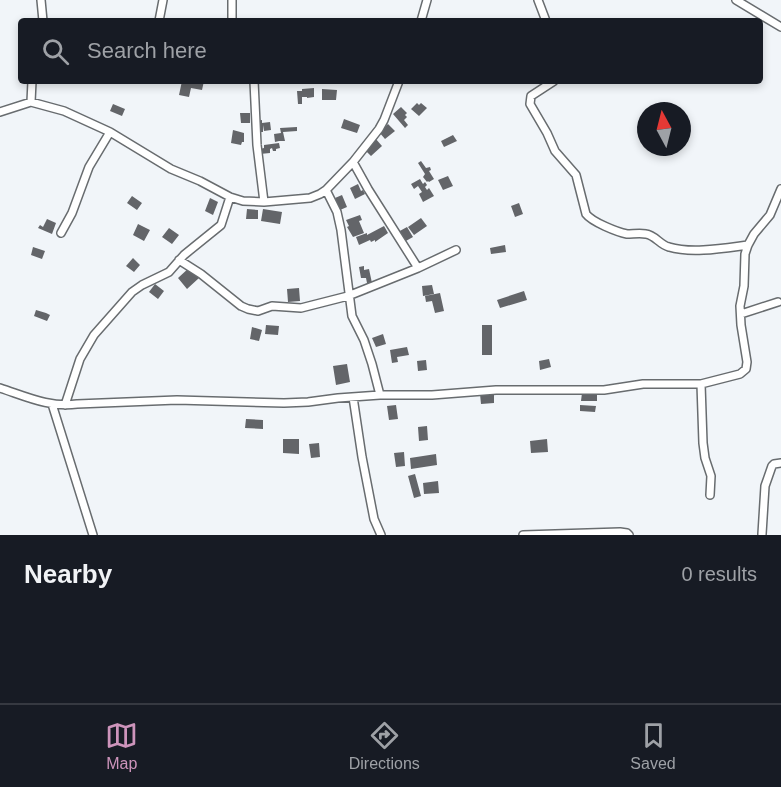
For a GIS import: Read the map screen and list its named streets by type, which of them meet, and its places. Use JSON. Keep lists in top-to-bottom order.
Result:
{
  "north": "top",
  "page": {
    "search": "Search here",
    "heading": ["Nearby", "0 results"],
    "nav": ["Map", "Directions", "Saved"]
  }
}
